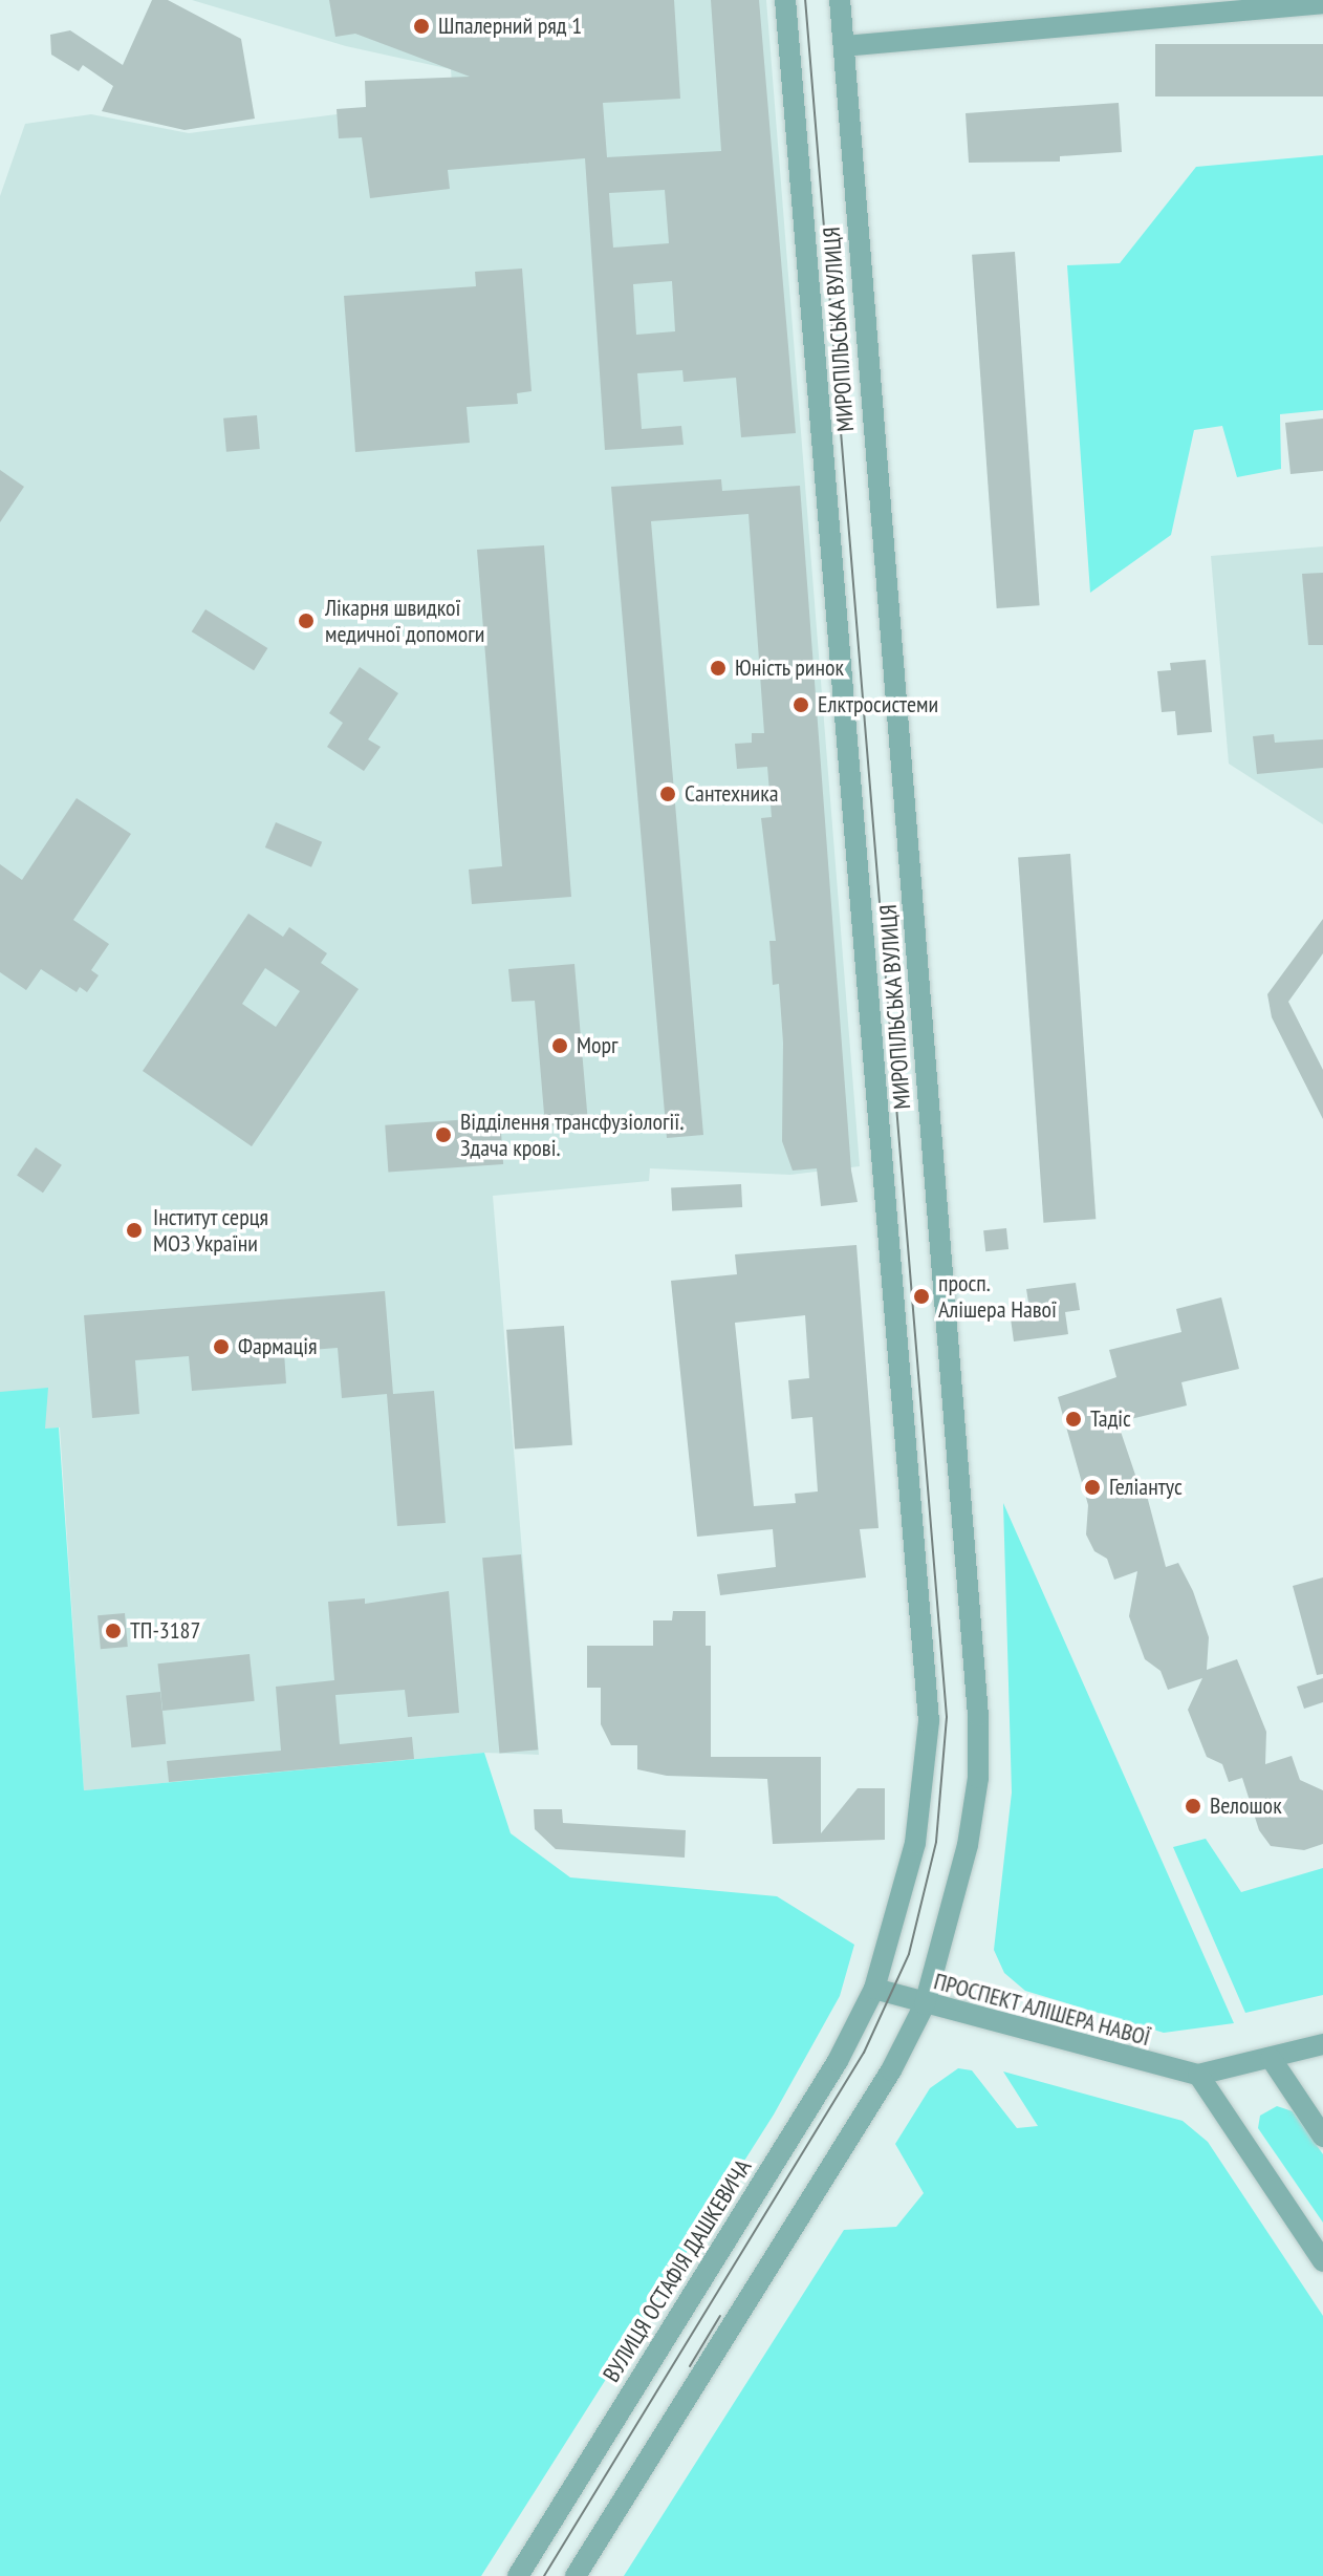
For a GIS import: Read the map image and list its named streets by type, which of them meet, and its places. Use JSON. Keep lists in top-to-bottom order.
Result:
{
  "streets": {
    "street": ["МИРОПІЛЬСЬКА ВУЛИЦЯ", "ПРОСПЕКТ АЛІШЕРА НАВОЇ", "ВУЛИЦЯ ОСТАФІЯ ДАШКЕВИЧА"]
  },
  "crossings": [
    ["МИРОПІЛЬСЬКА ВУЛИЦЯ", "ПРОСПЕКТ АЛІШЕРА НАВОЇ"],
    ["МИРОПІЛЬСЬКА ВУЛИЦЯ", "ВУЛИЦЯ ОСТАФІЯ ДАШКЕВИЧА"],
    ["ПРОСПЕКТ АЛІШЕРА НАВОЇ", "ВУЛИЦЯ ОСТАФІЯ ДАШКЕВИЧА"]
  ],
  "places": [
    "Шпалерний ряд 1",
    "Лікарня швидкої медичної допомоги",
    "Юність ринок",
    "Елктросистеми",
    "Сантехника",
    "Морг",
    "Відділення трансфузіології. Здача крові.",
    "Інститут серця МОЗ України",
    "просп. Алішера Навої",
    "Фармація",
    "Тадіс",
    "Геліантус",
    "ТП-3187",
    "Велошок"
  ]
}
